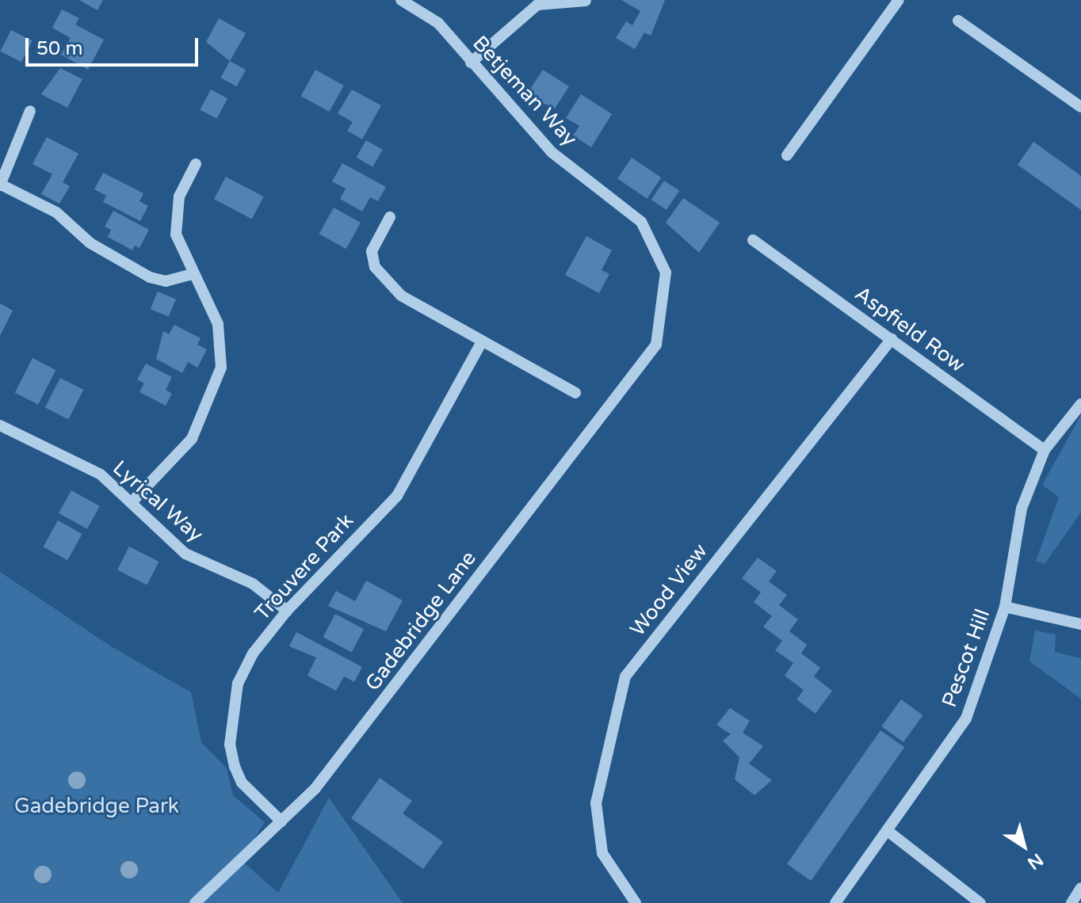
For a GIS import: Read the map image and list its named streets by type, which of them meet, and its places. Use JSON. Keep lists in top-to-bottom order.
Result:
{
  "streets": {
    "street": [
      "Betjeman Way",
      "Aspfield Row",
      "Lyrical Way",
      "Trouvere Park",
      "Wood View",
      "Gadebridge Lane",
      "Pescot Hill"
    ]
  },
  "crossings": [
    ["Betjeman Way", "Gadebridge Lane"],
    ["Aspfield Row", "Wood View"],
    ["Aspfield Row", "Pescot Hill"],
    ["Lyrical Way", "Trouvere Park"],
    ["Trouvere Park", "Gadebridge Lane"]
  ],
  "parks": ["Gadebridge Park"],
  "scale_bar": "50 m",
  "north": "bottom right"
}
